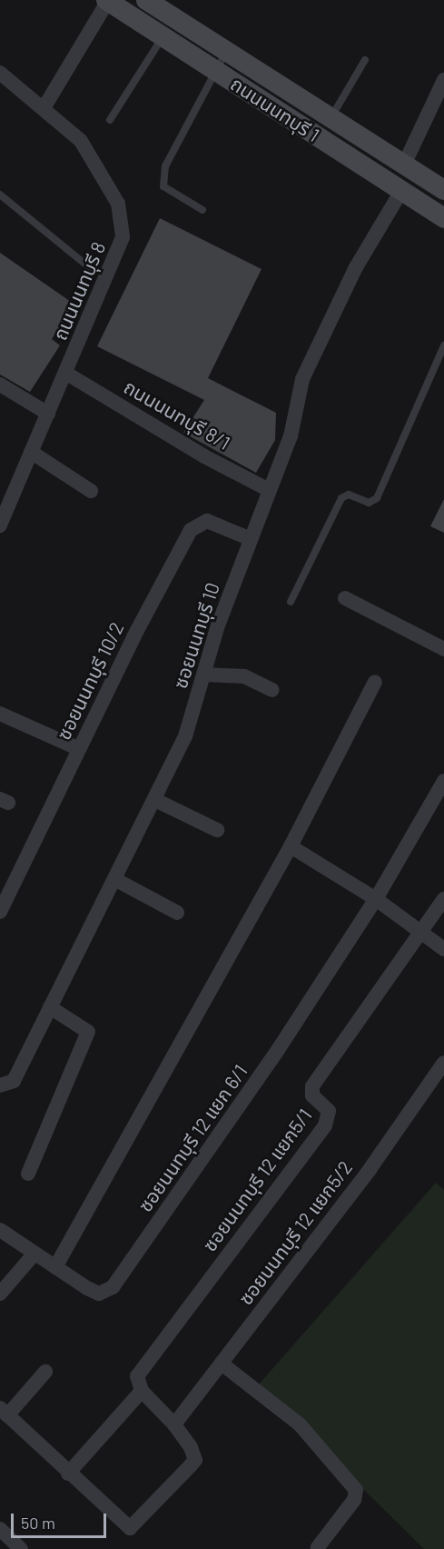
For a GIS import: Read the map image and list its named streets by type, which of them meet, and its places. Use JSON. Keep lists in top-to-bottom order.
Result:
{
  "streets": {
    "main road": ["ถนนนนทบุรี 1"],
    "street": [
      "ถนนนนทบุรี 8",
      "ถนนนนทบุรี 8/1",
      "ซอยนนทบุรี 10",
      "ซอยนนทบุรี 10/2",
      "ซอยนนทบุรี 12 แยก 6/1",
      "ซอยนนทบุรี 12 แยก5/1",
      "ซอยนนทบุรี 12 แยก5/2"
    ]
  },
  "crossings": [
    ["ถนนนนทบุรี 1", "ซอยนนทบุรี 10"],
    ["ถนนนนทบุรี 8", "ถนนนนทบุรี 8/1"],
    ["ถนนนนทบุรี 8/1", "ซอยนนทบุรี 10"],
    ["ซอยนนทบุรี 10", "ซอยนนทบุรี 10/2"]
  ],
  "scale_bar": "50 m"
}
